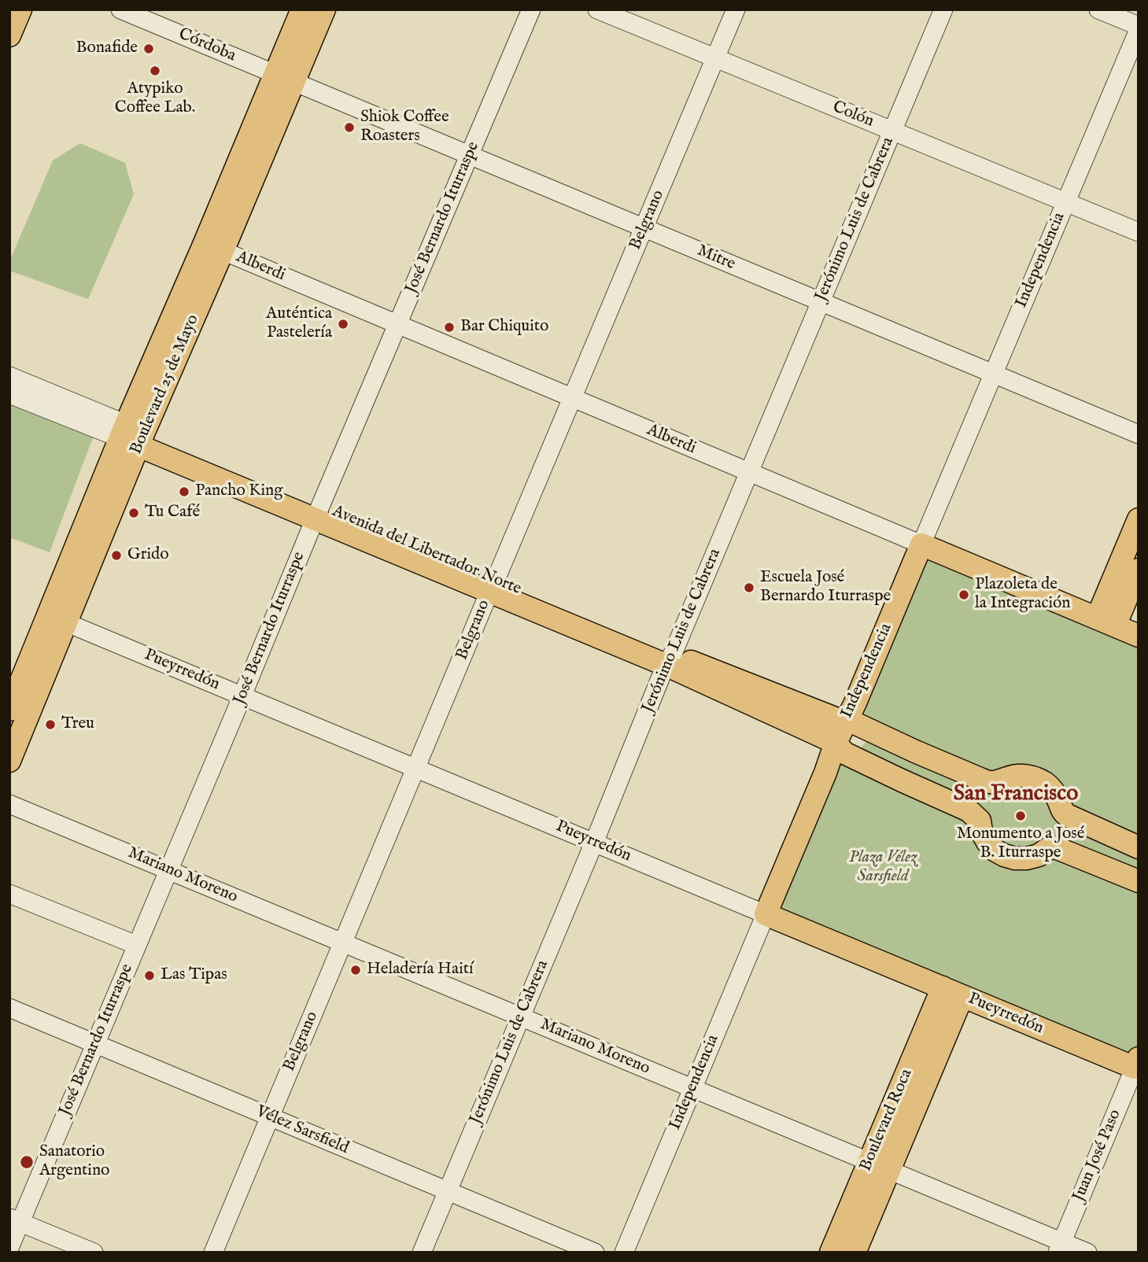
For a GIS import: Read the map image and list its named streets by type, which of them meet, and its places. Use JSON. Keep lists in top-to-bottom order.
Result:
{
  "streets": {
    "main road": [
      "Independencia",
      "Alberdi",
      "Boulevard 25 de Mayo",
      "Avenida del Libertador Norte",
      "Pueyrredón",
      "Boulevard Roca"
    ],
    "street": [
      "Córdoba",
      "Colón",
      "José Bernardo Iturraspe",
      "Jerónimo Luis de Cabrera",
      "Belgrano",
      "Mitre",
      "Mariano Moreno",
      "Vélez Sarsfield",
      "Juan José Paso"
    ]
  },
  "crossings": [
    ["Córdoba", "Mitre"],
    ["Córdoba", "Boulevard 25 de Mayo"],
    ["Colón", "Jerónimo Luis de Cabrera"],
    ["Colón", "Belgrano"],
    ["Colón", "Independencia"],
    ["José Bernardo Iturraspe", "Mitre"],
    ["José Bernardo Iturraspe", "Alberdi"],
    ["José Bernardo Iturraspe", "Avenida del Libertador Norte"],
    ["José Bernardo Iturraspe", "Pueyrredón"],
    ["José Bernardo Iturraspe", "Mariano Moreno"],
    ["José Bernardo Iturraspe", "Vélez Sarsfield"],
    ["Jerónimo Luis de Cabrera", "Mitre"],
    ["Jerónimo Luis de Cabrera", "Alberdi"],
    ["Jerónimo Luis de Cabrera", "Avenida del Libertador Norte"],
    ["Jerónimo Luis de Cabrera", "Pueyrredón"],
    ["Jerónimo Luis de Cabrera", "Mariano Moreno"],
    ["Jerónimo Luis de Cabrera", "Vélez Sarsfield"],
    ["Belgrano", "Mitre"],
    ["Belgrano", "Alberdi"],
    ["Belgrano", "Avenida del Libertador Norte"],
    ["Belgrano", "Pueyrredón"],
    ["Belgrano", "Mariano Moreno"],
    ["Belgrano", "Vélez Sarsfield"],
    ["Mitre", "Independencia"],
    ["Mitre", "Boulevard 25 de Mayo"],
    ["Independencia", "Alberdi"],
    ["Independencia", "Avenida del Libertador Norte"],
    ["Independencia", "Pueyrredón"],
    ["Independencia", "Mariano Moreno"],
    ["Alberdi", "Boulevard 25 de Mayo"],
    ["Boulevard 25 de Mayo", "Avenida del Libertador Norte"],
    ["Boulevard 25 de Mayo", "Pueyrredón"],
    ["Pueyrredón", "Boulevard Roca"],
    ["Pueyrredón", "Juan José Paso"],
    ["Mariano Moreno", "Boulevard Roca"],
    ["Mariano Moreno", "Juan José Paso"]
  ],
  "districts": ["San Francisco"],
  "parks": ["Plaza Vélez Sarsfield"],
  "places": [
    "Bonafide",
    "Atypiko Coffee Lab.",
    "Shiok Coffee Roasters",
    "Auténtica Pastelería",
    "Bar Chiquito",
    "Pancho King",
    "Tu Café",
    "Grido",
    "Escuela José Bernardo Iturraspe",
    "Plazoleta de la Integración",
    "Treu",
    "Monumento a José B. Iturraspe",
    "Heladería Haití",
    "Las Tipas",
    "Sanatorio Argentino"
  ]
}
